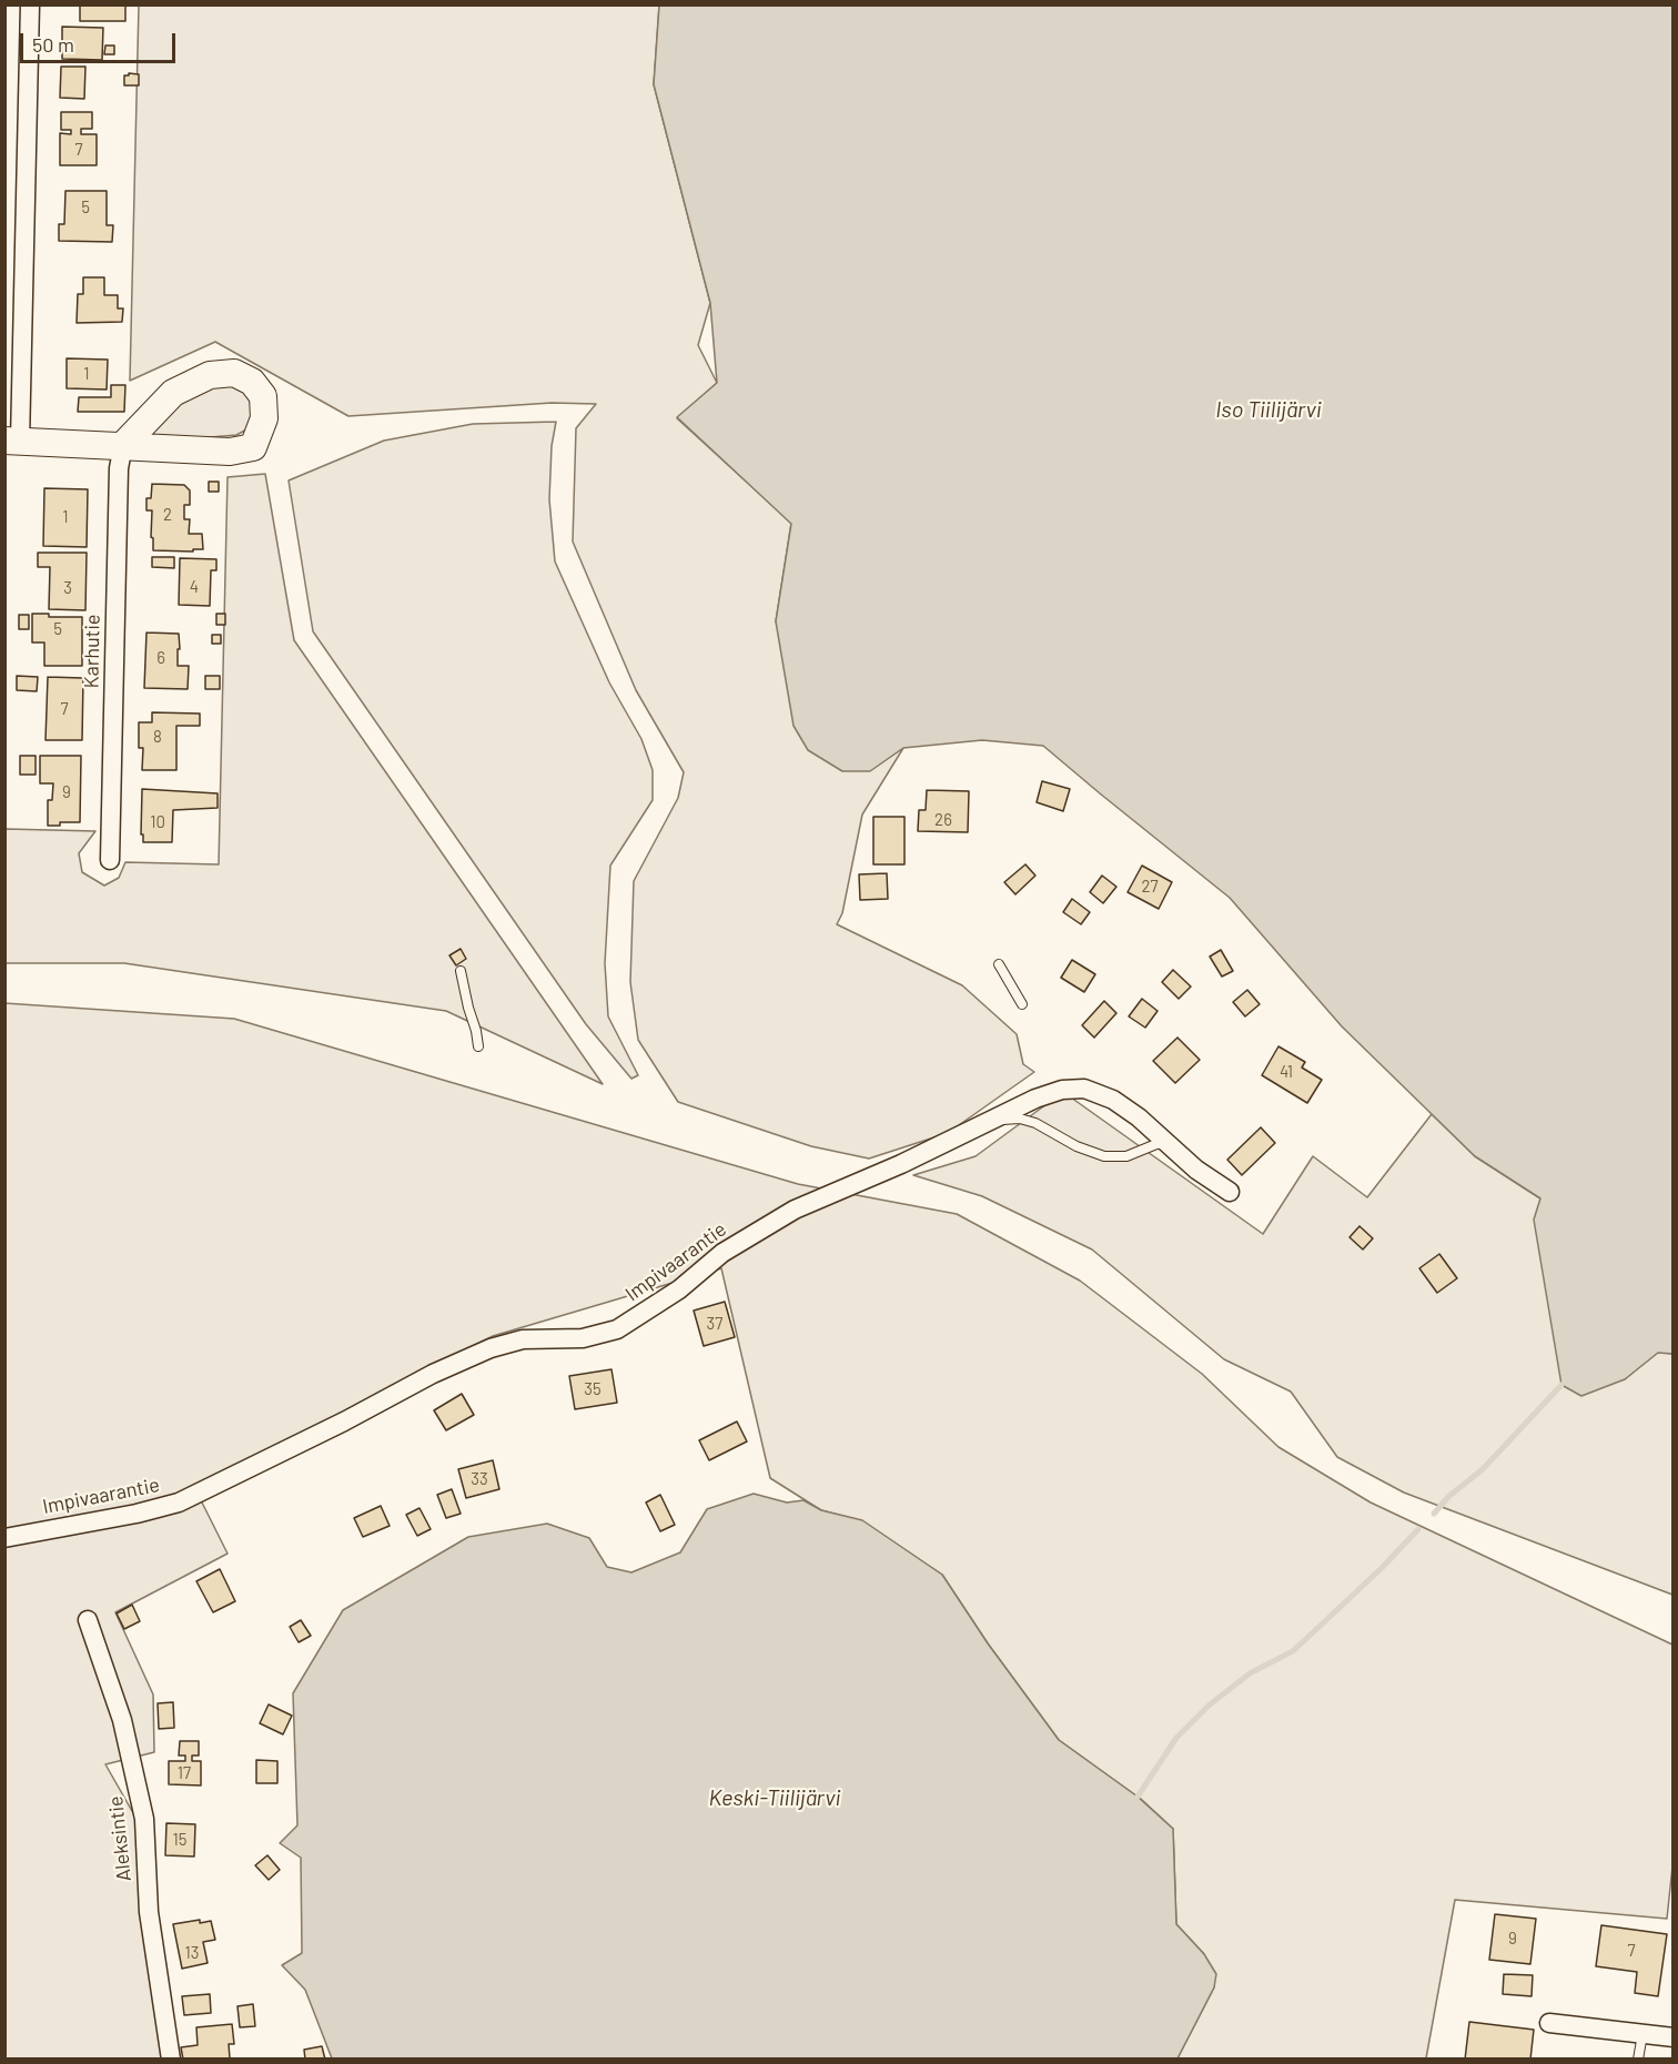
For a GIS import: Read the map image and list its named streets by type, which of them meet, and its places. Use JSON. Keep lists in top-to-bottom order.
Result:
{
  "streets": {
    "street": ["Karhutie", "Impivaarantie", "Aleksintie"]
  },
  "water": ["Iso Tiilijärvi", "Keski-Tiilijärvi"],
  "house_numbers": [
    "7",
    "5",
    "1",
    "2",
    "1",
    "4",
    "3",
    "5",
    "6",
    "7",
    "8",
    "9",
    "26",
    "10",
    "27",
    "41",
    "37",
    "35",
    "33",
    "17",
    "15",
    "9",
    "7",
    "13"
  ],
  "scale_bar": "50 m"
}
